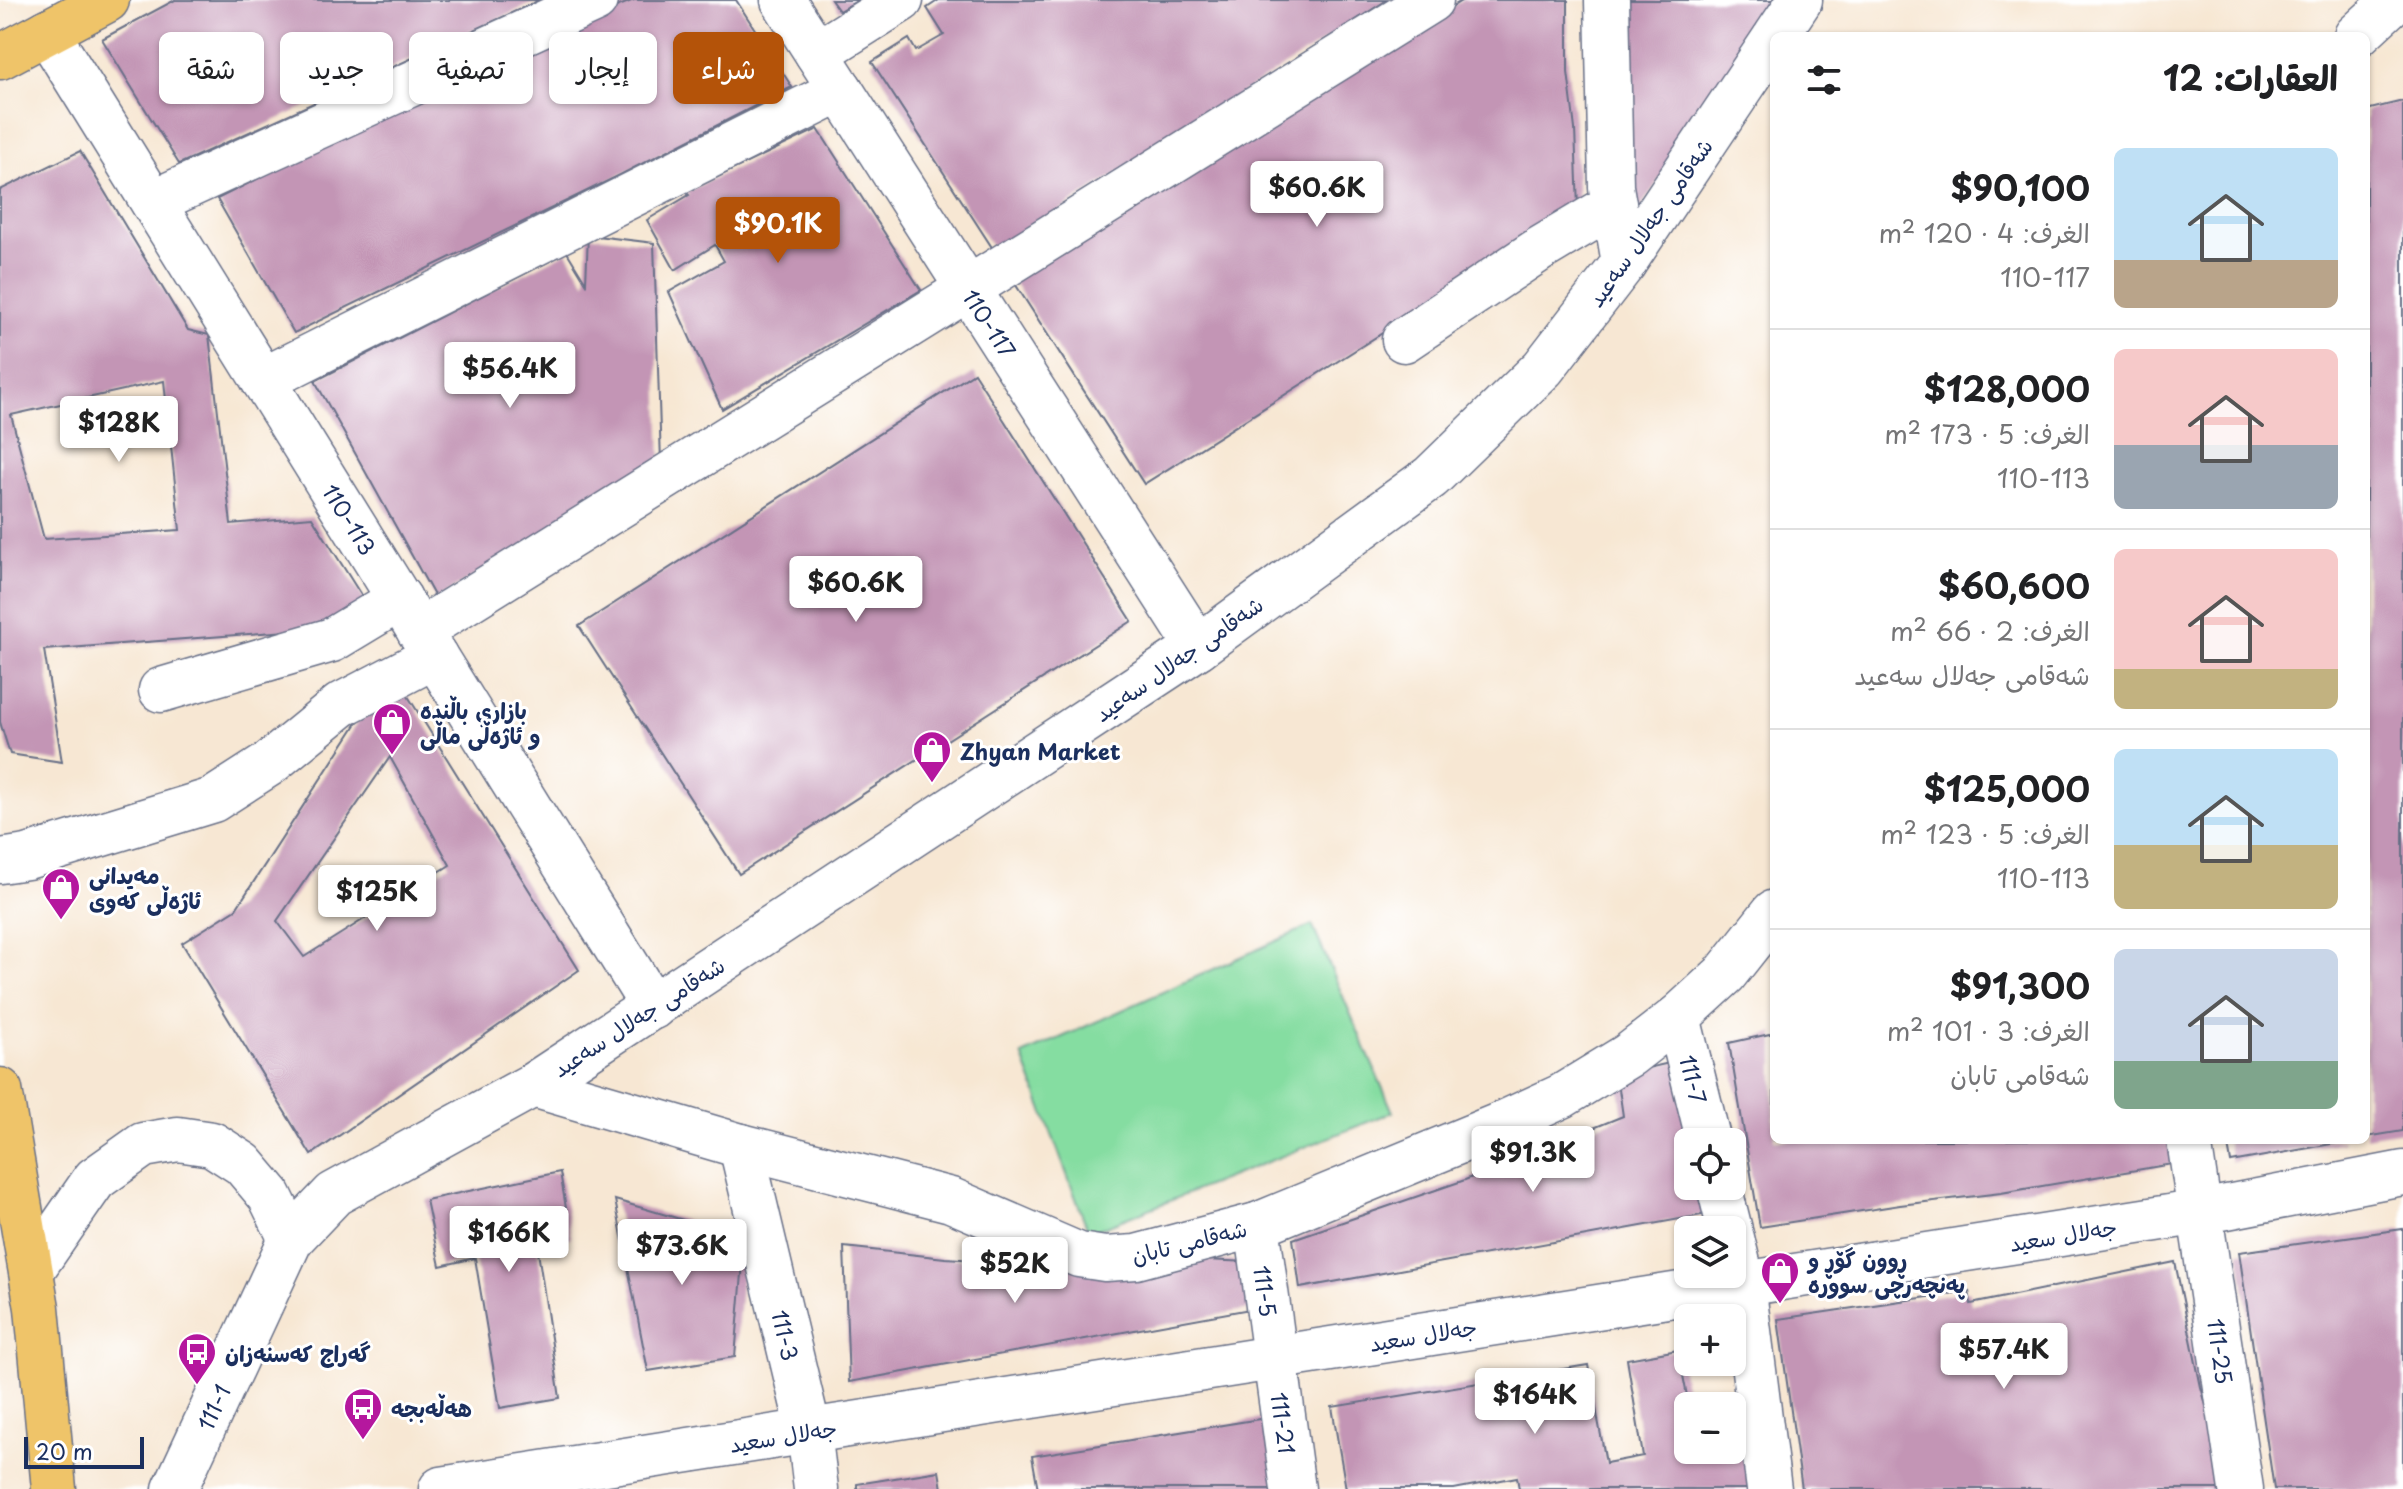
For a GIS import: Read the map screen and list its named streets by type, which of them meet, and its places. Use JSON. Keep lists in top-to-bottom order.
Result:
{
  "streets": {
    "street": [
      "شەقامی جەلال سەعید",
      "110-117",
      "110-113",
      "111-7",
      "جه‌لال سعید",
      "شەقامی تابان",
      "111-5",
      "111-3",
      "111-25",
      "111-1",
      "111-21"
    ]
  },
  "crossings": [
    ["شەقامی جەلال سەعید", "110-117"],
    ["شەقامی جەلال سەعید", "110-113"],
    ["شەقامی جەلال سەعید", "شەقامی تابان"],
    ["شەقامی جەلال سەعید", "111-1"],
    ["111-7", "شەقامی تابان"],
    ["جه‌لال سعید", "111-5"],
    ["جه‌لال سعید", "111-3"],
    ["جه‌لال سعید", "111-25"],
    ["جه‌لال سعید", "111-21"],
    ["شەقامی تابان", "111-5"],
    ["شەقامی تابان", "111-3"],
    ["111-5", "111-21"]
  ],
  "places": {
    "shop": [
      "بازاري باڵندە و ئاژەڵی ماڵی",
      "Zhyan Market",
      "مەیدانی ئاژەڵی کەوی",
      "ڕوون گۆڕ و پەنچەرچی سوورە"
    ],
    "bus stop": ["گەراج کەسنەزان", "هەڵەبجە"]
  },
  "scale_bar": "20 m",
  "page": {
    "chip": [
      "شراء",
      "إيجار",
      "تصفية",
      "جديد",
      "شقة"
    ],
    "heading": "العقارات: 12",
    "list": [
      {
        "name": "$90,100",
        "note": "الغرف: 4 · 120 m² · 110-117"
      },
      {
        "name": "$128,000",
        "note": "الغرف: 5 · 173 m² · 110-113"
      },
      {
        "name": "$60,600",
        "note": "الغرف: 2 · 66 m² · شەقامی جەلال سەعید"
      },
      {
        "name": "$125,000",
        "note": "الغرف: 5 · 123 m² · 110-113"
      },
      {
        "name": "$91,300",
        "note": "الغرف: 3 · 101 m² · شەقامی تابان"
      }
    ],
    "price": [
      "$60.6K",
      "$90.1K",
      "$56.4K",
      "$128K",
      "$60.6K",
      "$125K",
      "$91.3K",
      "$166K",
      "$73.6K",
      "$52K",
      "$57.4K",
      "$164K"
    ],
    "map_buttons": ["+", "−"],
    "scale": "20 m"
  }
}
